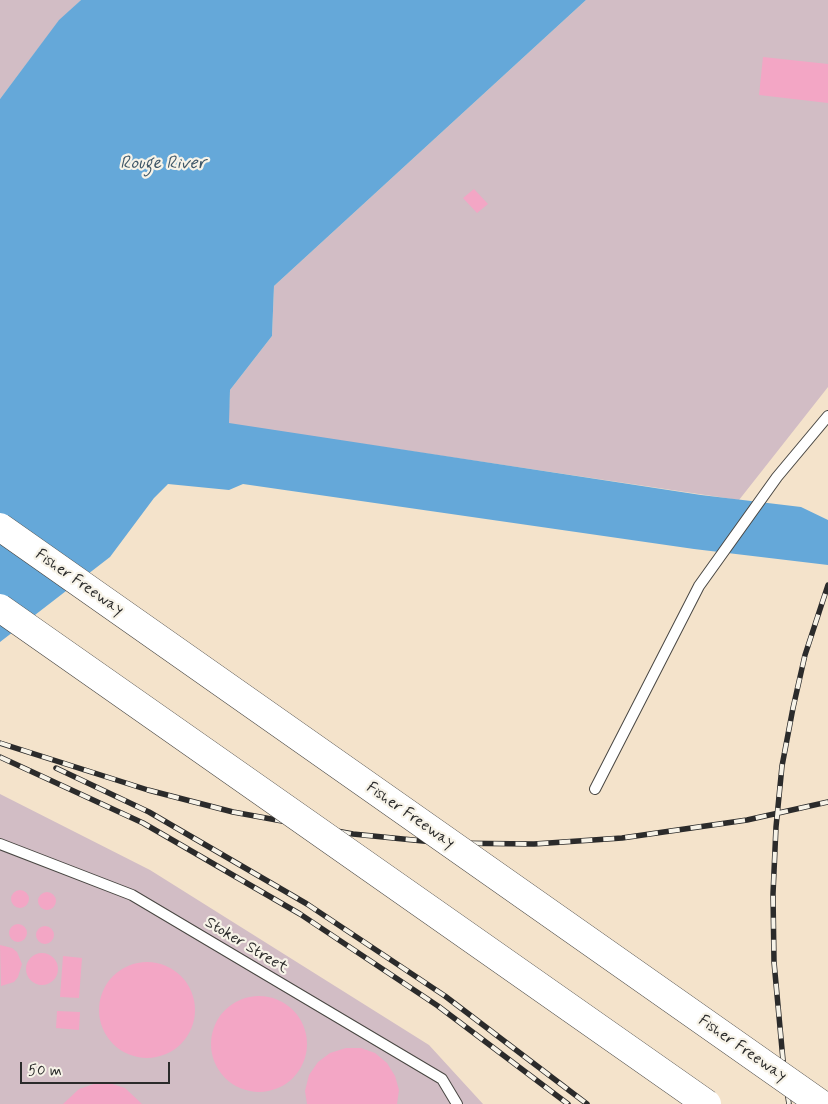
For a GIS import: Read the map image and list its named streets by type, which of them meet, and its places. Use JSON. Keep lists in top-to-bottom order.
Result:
{
  "streets": {
    "highway": ["Fisher Freeway"],
    "lane": ["Stoker Street"]
  },
  "water": ["Rouge River"],
  "scale_bar": "50 m"
}
